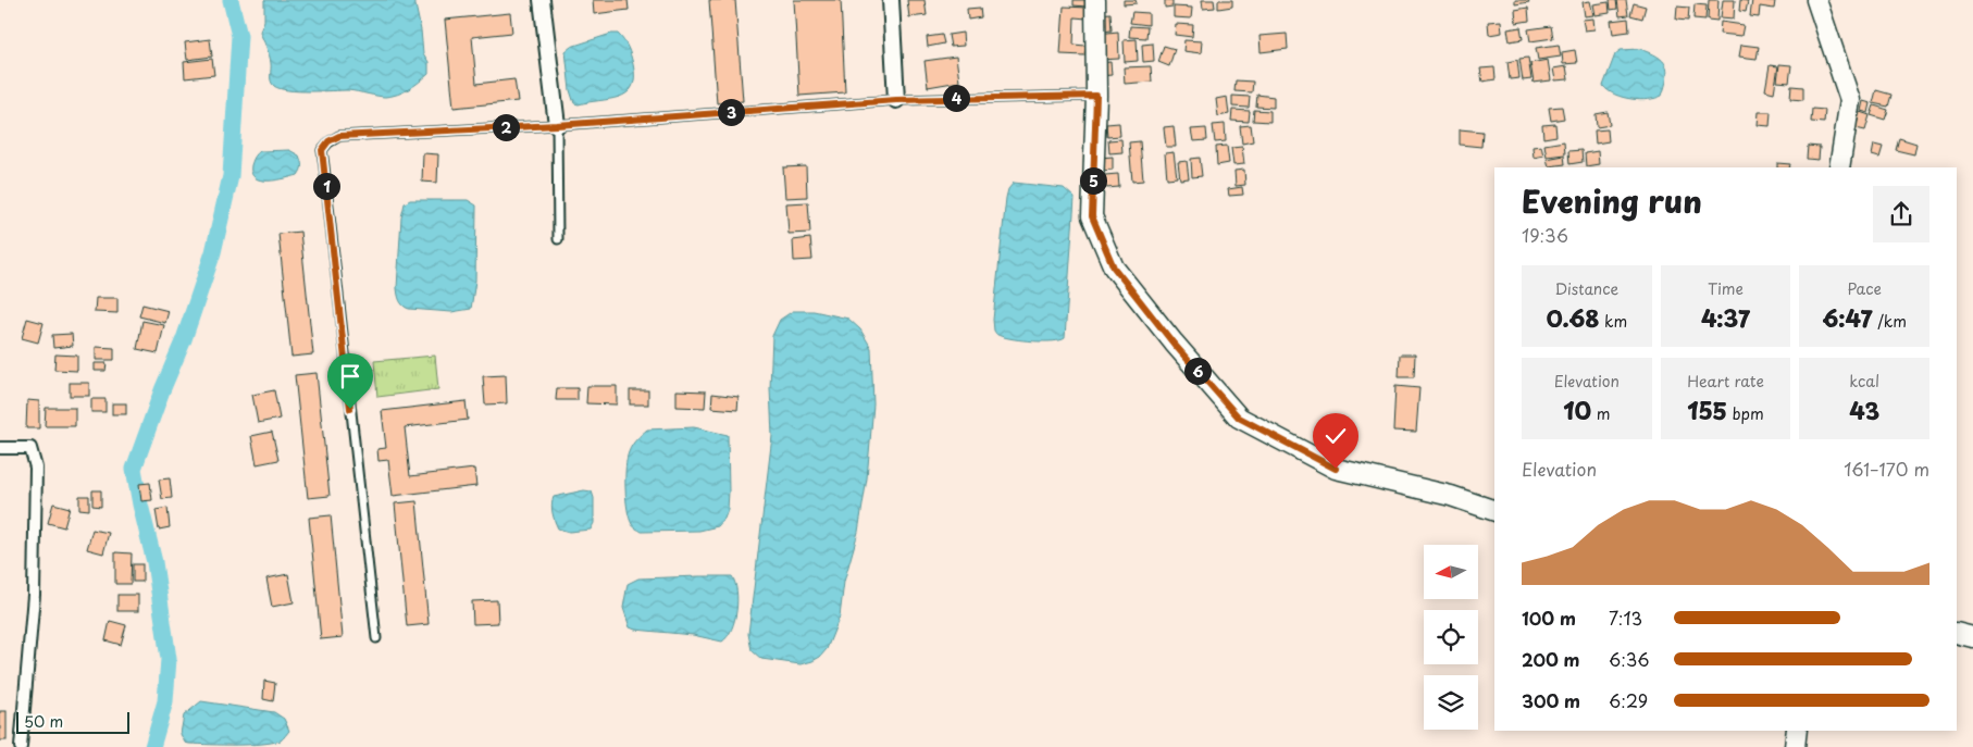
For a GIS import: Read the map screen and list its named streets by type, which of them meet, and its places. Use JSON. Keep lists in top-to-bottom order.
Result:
{
  "scale_bar": "50 m",
  "north": "left",
  "page": {
    "pins": [
      "4",
      "3",
      "2",
      "5",
      "1",
      "6"
    ],
    "heading": ["Evening run", "19:36"],
    "stats": [
      ["Distance", "0.68 km"],
      ["Time", "4:37"],
      ["Pace", "6:47 /km"],
      ["Elevation", "10 m"],
      ["Heart rate", "155 bpm"],
      ["kcal", "43"]
    ],
    "chart": ["Elevation", "161–170 m"],
    "list": [
      {
        "name": "100 m",
        "note": "7:13"
      },
      {
        "name": "200 m",
        "note": "6:36"
      },
      {
        "name": "300 m",
        "note": "6:29"
      }
    ],
    "scale": "50 m"
  }
}
